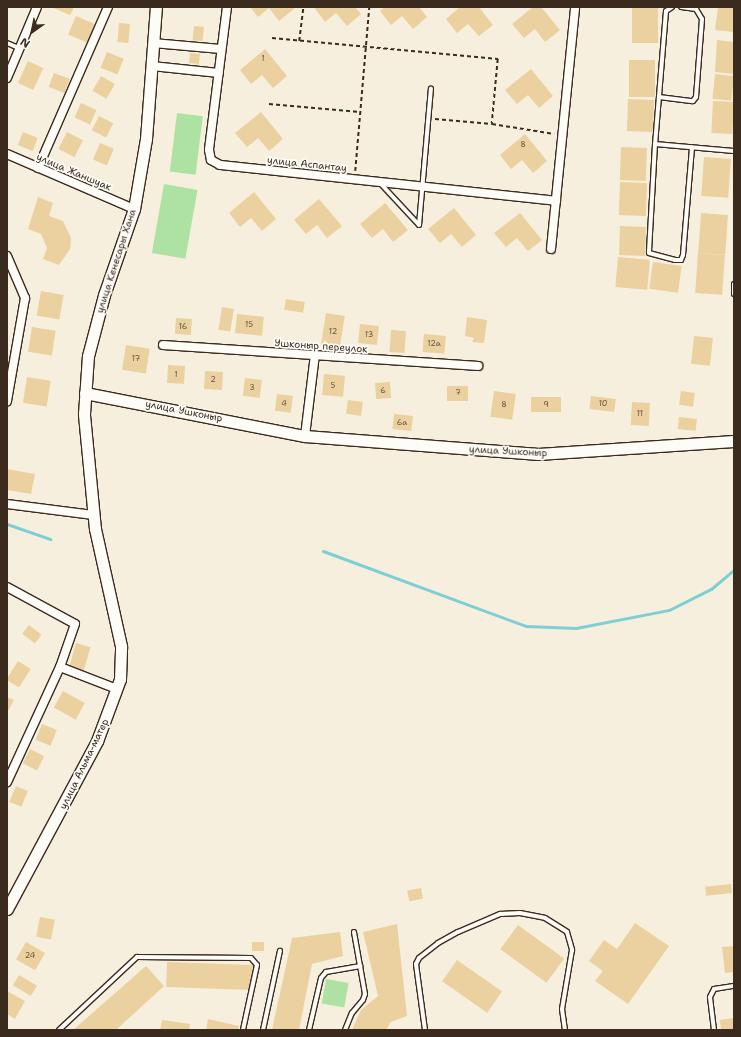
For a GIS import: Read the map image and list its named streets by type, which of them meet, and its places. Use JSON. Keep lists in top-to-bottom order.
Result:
{
  "streets": {
    "street": [
      "улица Аспантау",
      "улица Жаншуак",
      "улица Кенесары Хана",
      "Ушконыр переулок",
      "улица Ушконыр",
      "улица Альма-матер"
    ]
  },
  "crossings": [
    ["улица Жаншуак", "улица Кенесары Хана"],
    ["улица Кенесары Хана", "улица Ушконыр"],
    ["улица Кенесары Хана", "улица Альма-матер"]
  ],
  "house_numbers": [
    "1",
    "8",
    "15",
    "16",
    "12",
    "13",
    "12а",
    "17",
    "1",
    "2",
    "5",
    "3",
    "6",
    "7",
    "4",
    "10",
    "8",
    "9",
    "11",
    "6а",
    "24"
  ],
  "north": "bottom left"
}
